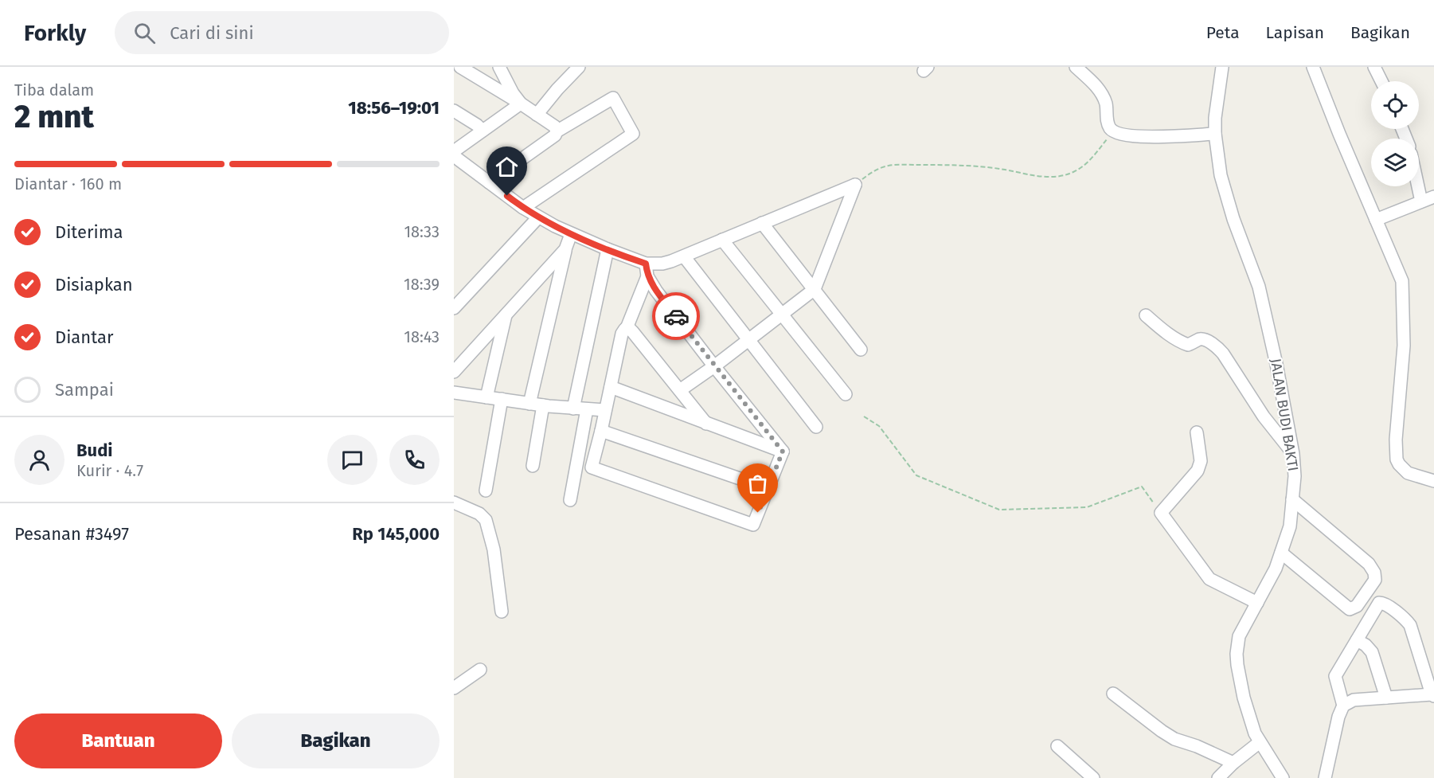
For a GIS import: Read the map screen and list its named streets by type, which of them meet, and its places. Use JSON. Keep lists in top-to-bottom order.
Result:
{
  "streets": {
    "street": ["JALAN BUDI BAKTI"]
  },
  "page": {
    "header": "Forkly",
    "search": "Cari di sini",
    "nav": ["Peta", "Lapisan", "Bagikan"],
    "heading": ["2 mnt", "Tiba dalam", "18:56–19:01"],
    "panel": [
      "Budi",
      "Kurir · 4.7",
      "Pesanan #3497",
      "Rp 145,000"
    ],
    "bar": "Diantar · 160 m",
    "list": [
      ["Diterima", "18:33"],
      ["Disiapkan", "18:39"],
      ["Diantar", "18:43"],
      "Sampai"
    ],
    "buttons": ["Bantuan", "Bagikan"]
  }
}
